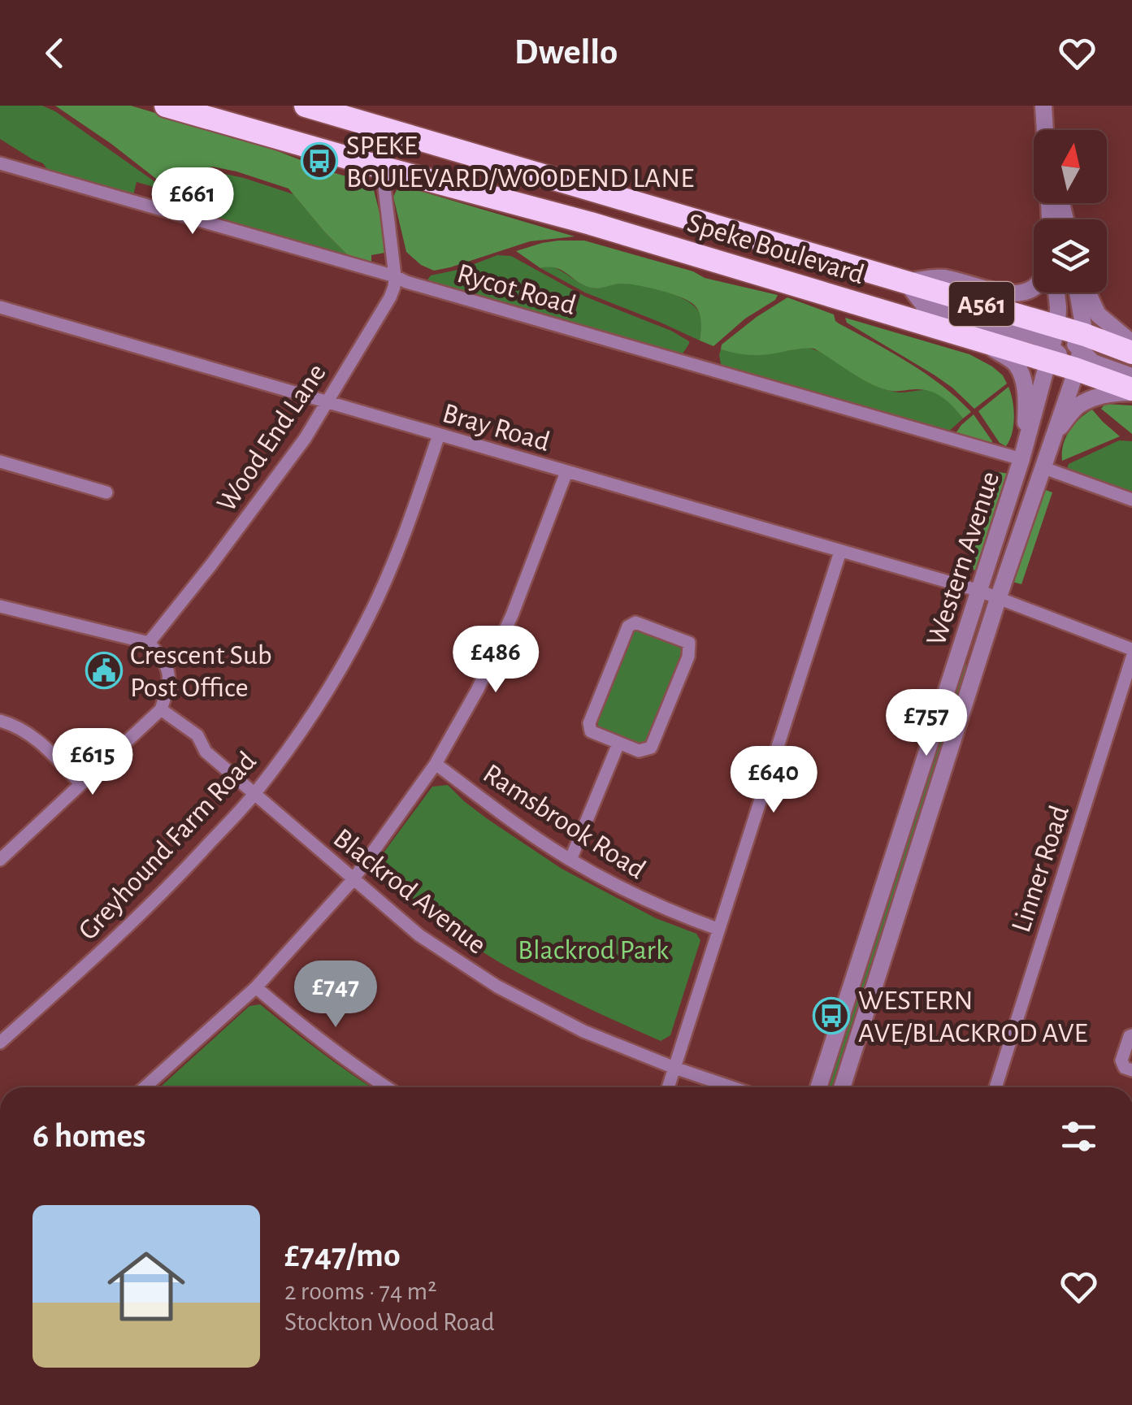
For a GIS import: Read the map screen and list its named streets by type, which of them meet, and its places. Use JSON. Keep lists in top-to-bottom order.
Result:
{
  "streets": {
    "highway": ["Speke Boulevard", "A561"],
    "street": [
      "Rycot Road",
      "Bray Road",
      "Wood End Lane",
      "Western Avenue",
      "Ramsbrook Road",
      "Greyhound Farm Road",
      "Linner Road",
      "Blackrod Avenue"
    ]
  },
  "crossings": [
    ["Speke Boulevard", "A561"],
    ["Speke Boulevard", "Wood End Lane"],
    ["Speke Boulevard", "Western Avenue"],
    ["Rycot Road", "Wood End Lane"],
    ["Rycot Road", "Western Avenue"],
    ["A561", "Western Avenue"],
    ["Bray Road", "Wood End Lane"],
    ["Bray Road", "Western Avenue"],
    ["Bray Road", "Greyhound Farm Road"],
    ["Greyhound Farm Road", "Blackrod Avenue"]
  ],
  "parks": ["Blackrod Park"],
  "places": {
    "bus stop": ["SPEKE BOULEVARD/WOODEND LANE", "WESTERN AVE/BLACKROD AVE"],
    "public building": ["Crescent Sub Post Office"]
  },
  "north": "top",
  "page": {
    "header": "Dwello",
    "price": [
      "£661",
      "£486",
      "£757",
      "£615",
      "£640",
      "£747"
    ],
    "heading": "6 homes",
    "list": [
      {
        "name": "£747/mo",
        "note": "2 rooms · 74 m² · Stockton Wood Road"
      }
    ]
  }
}
